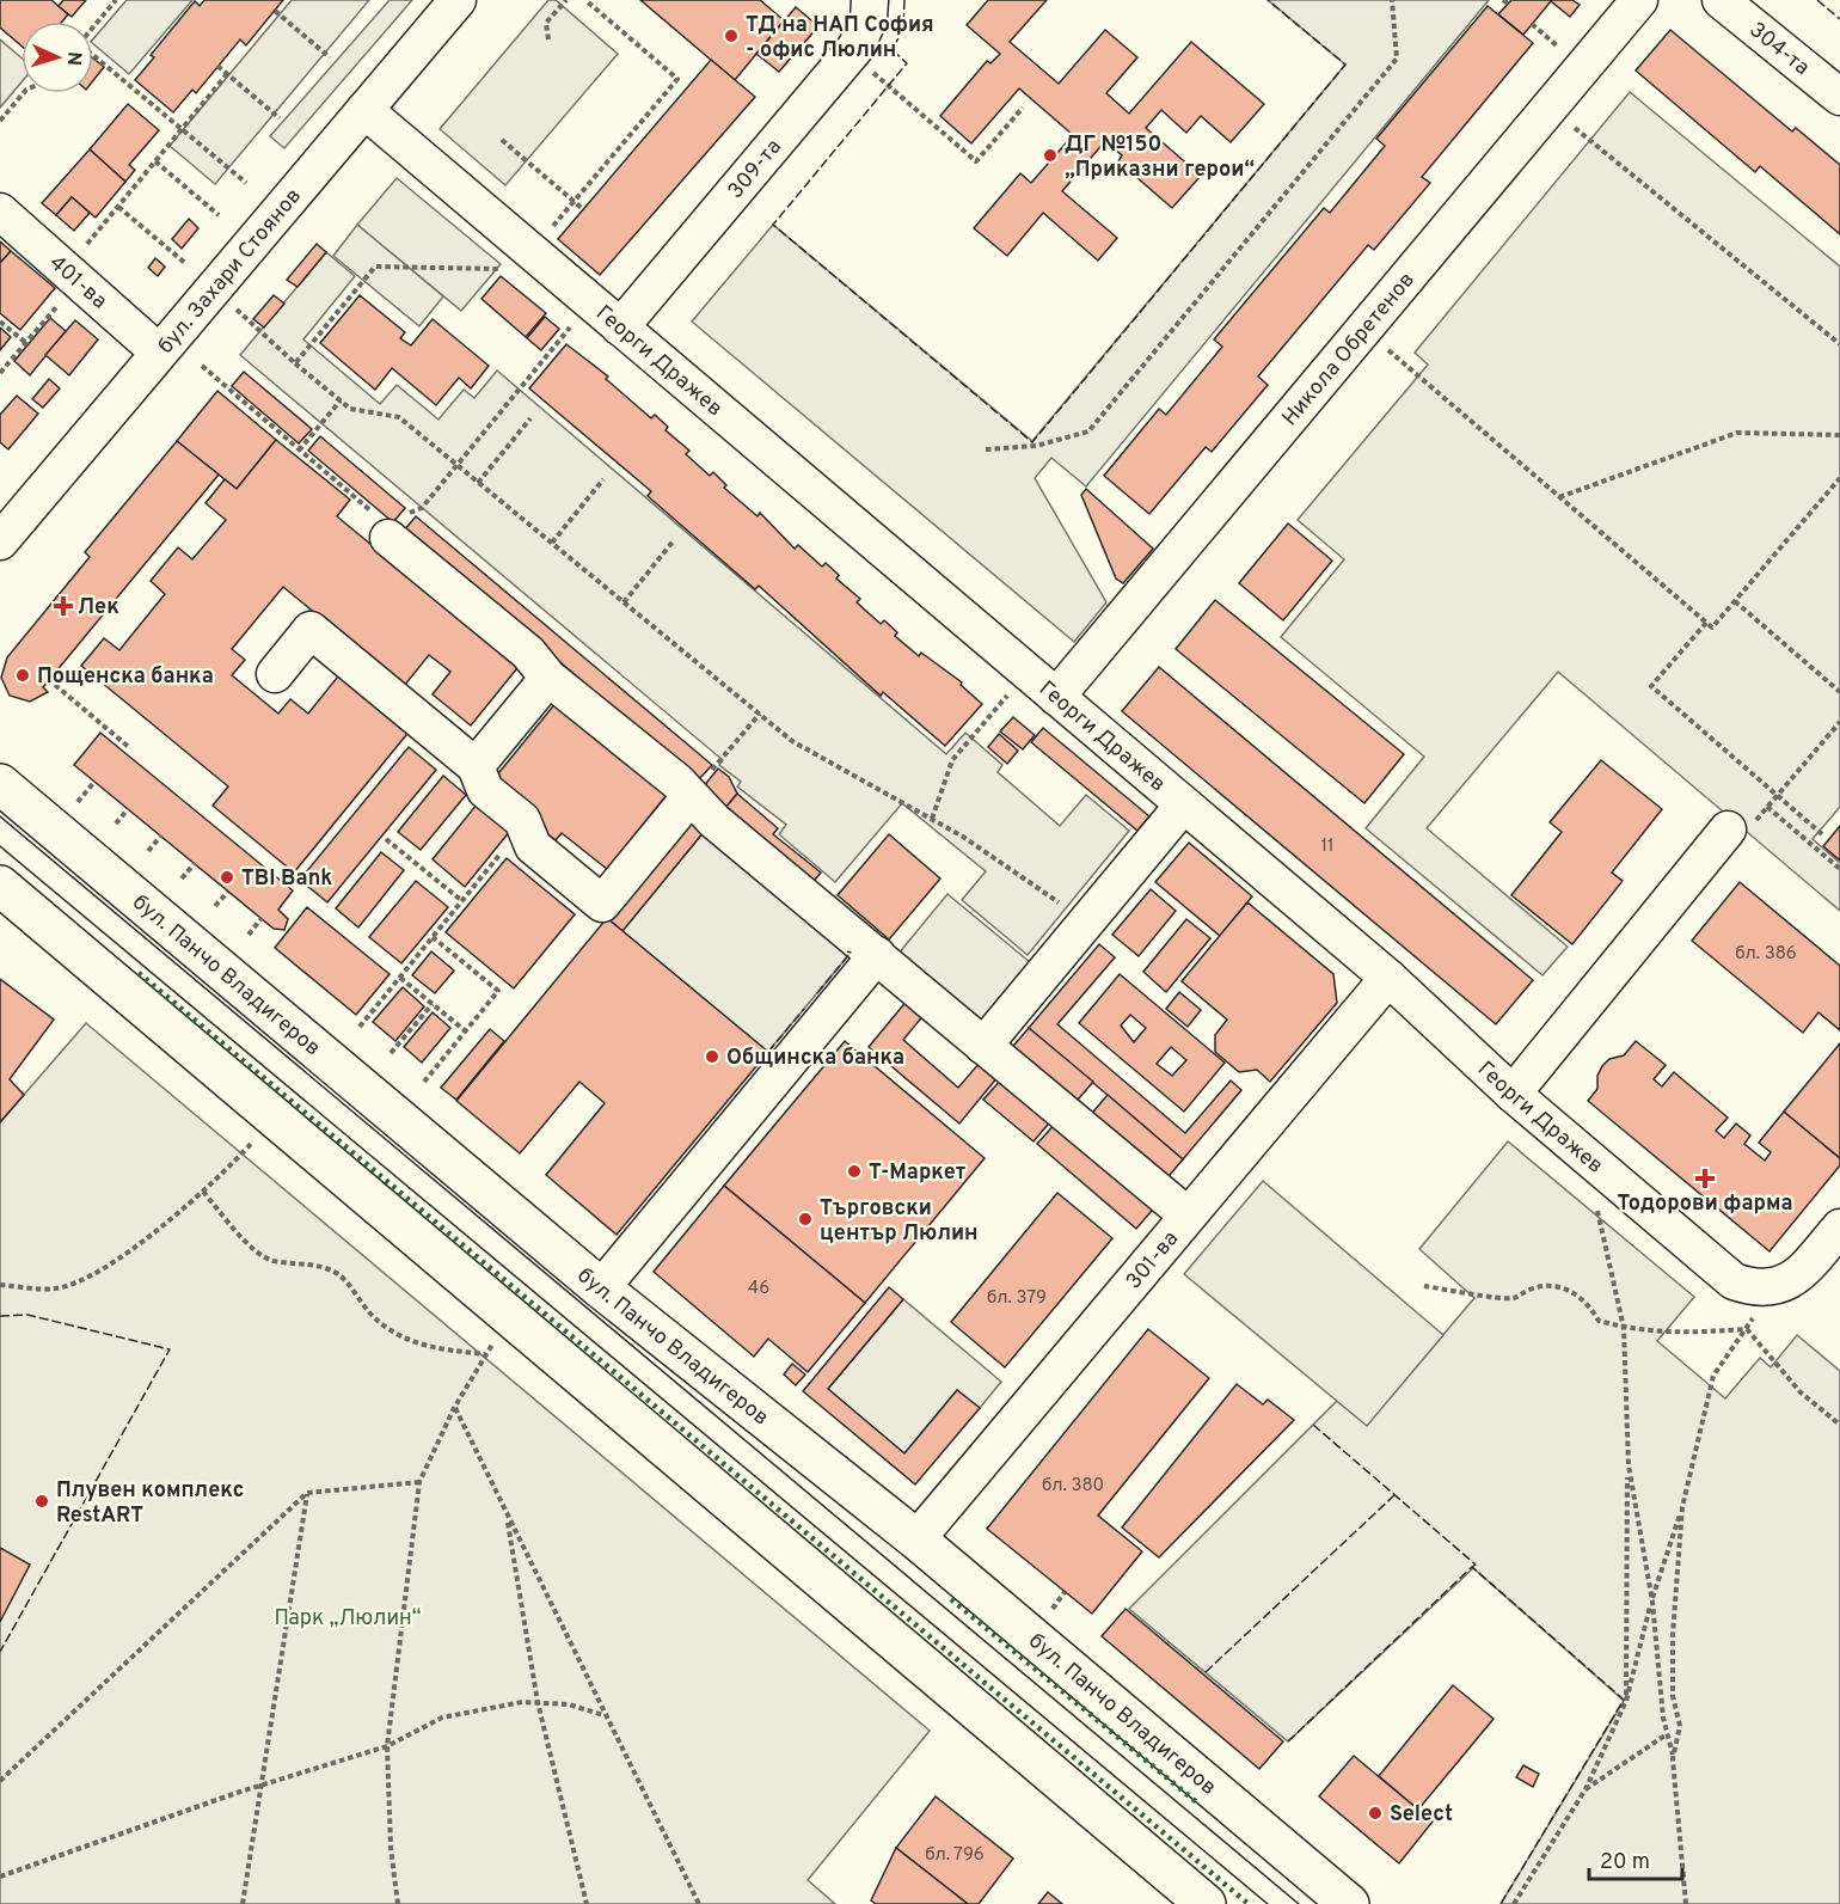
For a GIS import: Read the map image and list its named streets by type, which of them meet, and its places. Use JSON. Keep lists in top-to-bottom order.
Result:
{
  "streets": {
    "main road": ["бул. Панчо Владигеров"],
    "street": [
      "304-та",
      "309-та",
      "бул. Захари Стоянов",
      "401-ва",
      "Никола Обретенов",
      "Георги Дражев",
      "301-ва"
    ]
  },
  "crossings": [
    ["309-та", "Георги Дражев"],
    ["бул. Захари Стоянов", "401-ва"],
    ["бул. Захари Стоянов", "Георги Дражев"],
    ["Никола Обретенов", "Георги Дражев"],
    ["Георги Дражев", "301-ва"],
    ["бул. Панчо Владигеров", "301-ва"]
  ],
  "parks": ["Парк „Люлин“"],
  "places": {
    "other": [
      "ТД на НАП София - офис Люлин",
      "ДГ №150 „Приказни герои“",
      "Пощенска банка",
      "TBI Bank",
      "Общинска банка",
      "Т-Маркет",
      "Търговски център Люлин",
      "Плувен комплекс RestART",
      "Select"
    ],
    "health": ["Лек", "Тодорови фарма"]
  },
  "house_numbers": [
    "11",
    "бл. 386",
    "46",
    "бл. 379",
    "бл. 380",
    "бл. 796"
  ],
  "scale_bar": "20 m",
  "north": "right"
}
